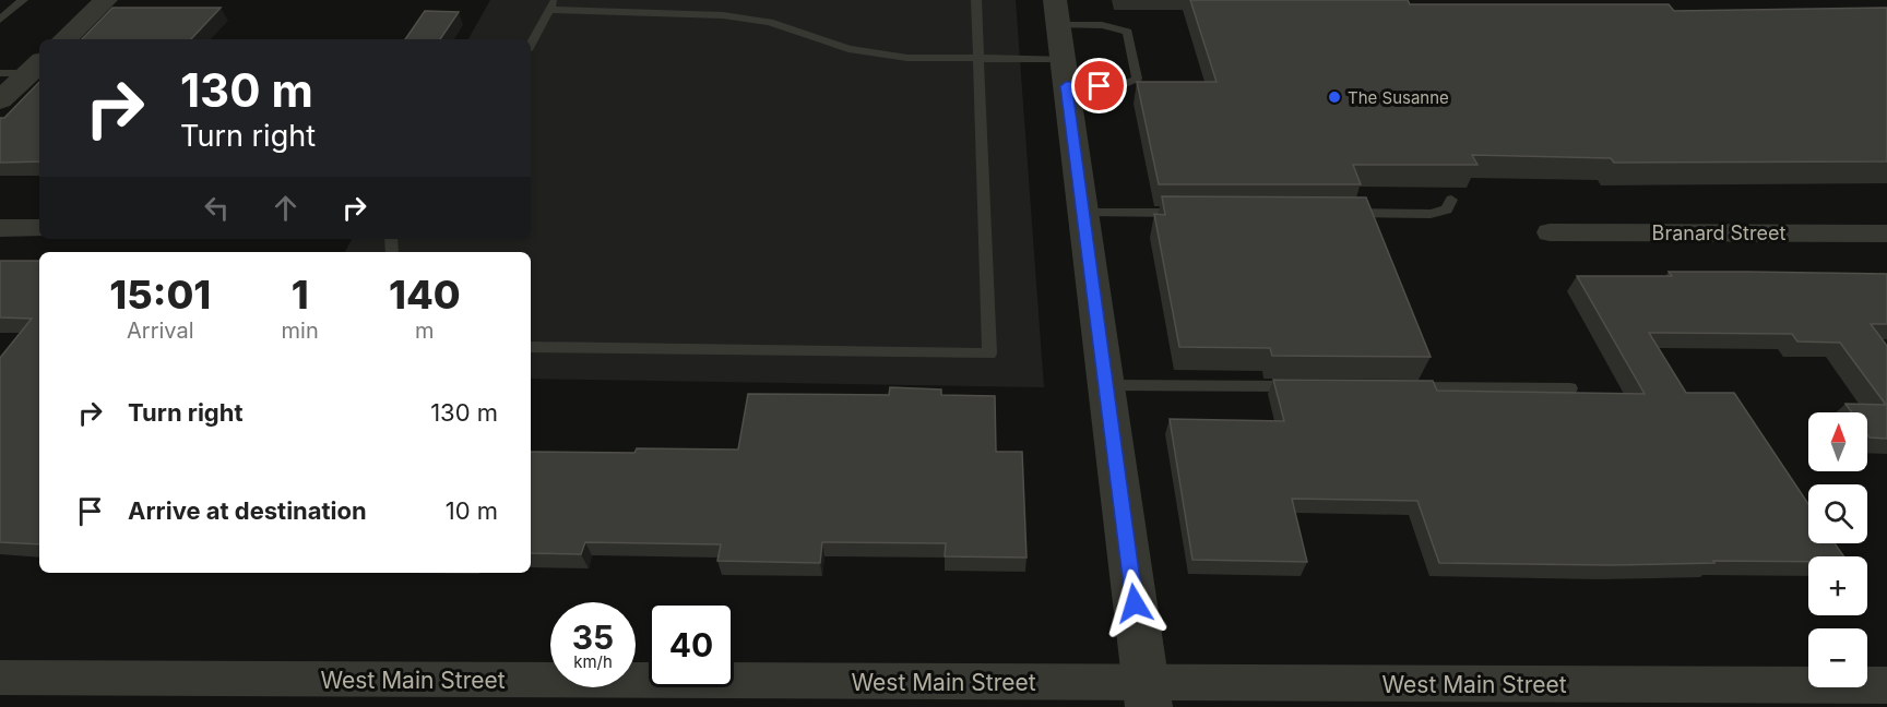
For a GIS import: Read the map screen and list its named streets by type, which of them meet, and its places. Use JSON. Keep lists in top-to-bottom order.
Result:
{
  "streets": {
    "street": ["Branard Street", "West Main Street"]
  },
  "places": ["The Susanne"],
  "north": "top",
  "page": {
    "turn": ["130 m", "Turn right"],
    "eta": [
      "15:01",
      "Arrival",
      "1",
      "min",
      "140",
      "m"
    ],
    "list": [
      {
        "name": "Turn right",
        "value": "130 m"
      },
      {
        "name": "Arrive at destination",
        "value": "10 m"
      }
    ],
    "map_buttons": ["+", "−"],
    "speed": "35 km/h",
    "limit": "40"
  }
}
